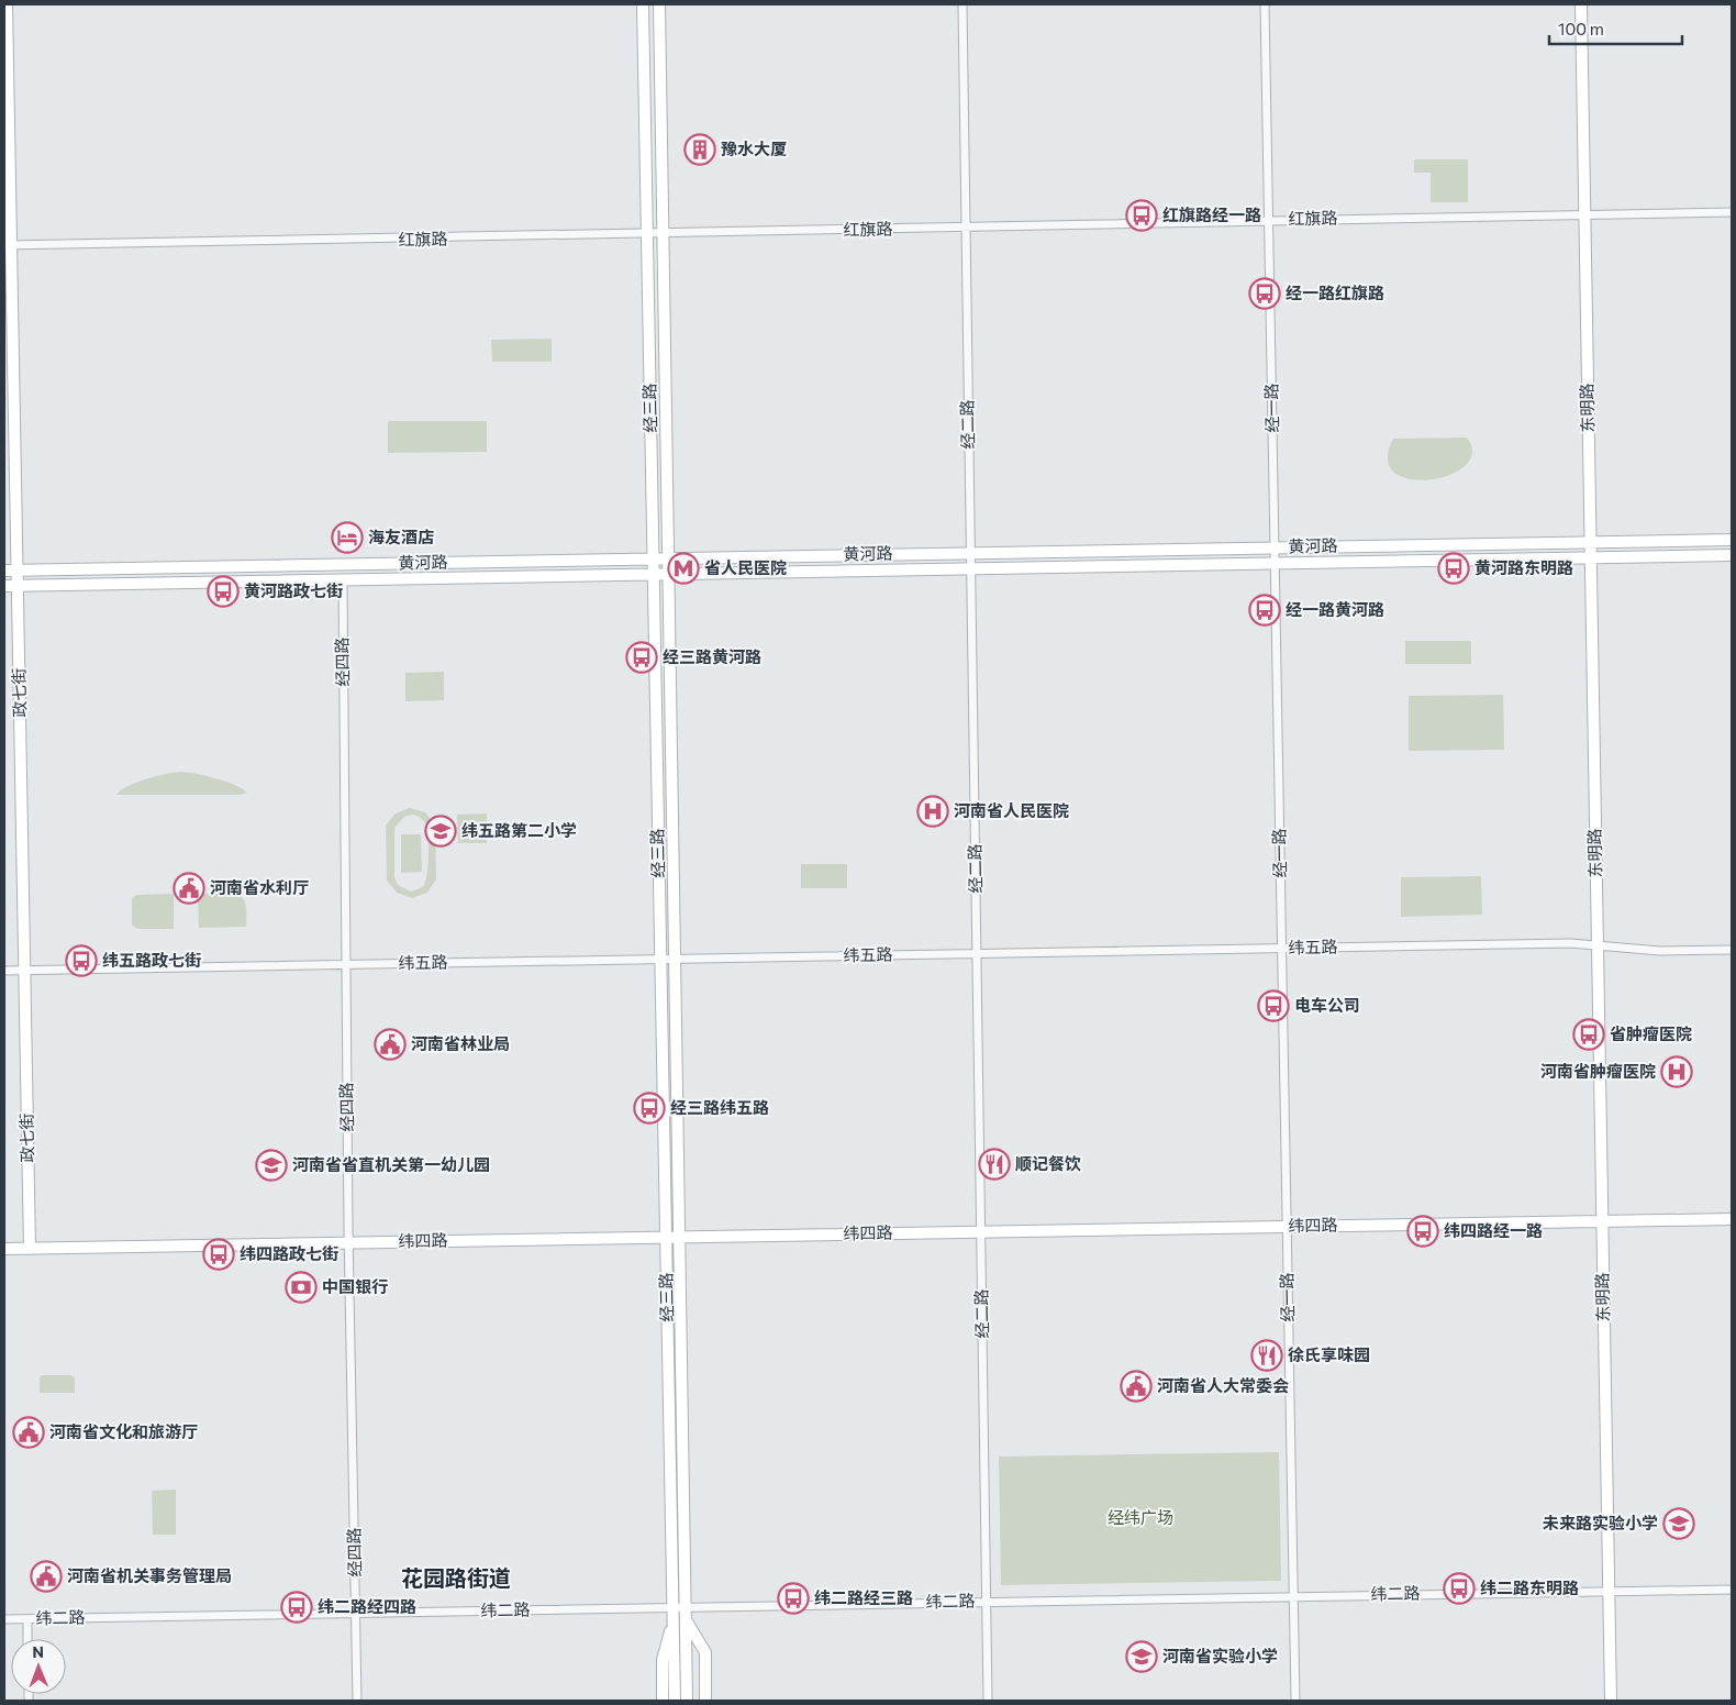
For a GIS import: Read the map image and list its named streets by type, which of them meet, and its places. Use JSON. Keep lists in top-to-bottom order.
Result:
{
  "streets": {
    "main road": [
      "经三路",
      "东明路",
      "黄河路",
      "政七街",
      "纬四路"
    ],
    "street": [
      "红旗路",
      "经一路",
      "经二路",
      "经四路",
      "纬五路",
      "纬二路"
    ]
  },
  "crossings": [
    ["红旗路", "经三路"],
    ["红旗路", "经一路"],
    ["红旗路", "东明路"],
    ["红旗路", "经二路"],
    ["红旗路", "政七街"],
    ["经三路", "黄河路"],
    ["经三路", "纬五路"],
    ["经三路", "纬四路"],
    ["经三路", "纬二路"],
    ["经一路", "黄河路"],
    ["经一路", "纬五路"],
    ["经一路", "纬四路"],
    ["经一路", "纬二路"],
    ["东明路", "黄河路"],
    ["东明路", "纬五路"],
    ["东明路", "纬四路"],
    ["东明路", "纬二路"],
    ["经二路", "黄河路"],
    ["经二路", "纬五路"],
    ["经二路", "纬四路"],
    ["经二路", "纬二路"],
    ["黄河路", "经四路"],
    ["黄河路", "政七街"],
    ["经四路", "纬五路"],
    ["经四路", "纬四路"],
    ["经四路", "纬二路"],
    ["政七街", "纬五路"],
    ["政七街", "纬四路"]
  ],
  "districts": ["花园路街道"],
  "parks": ["经纬广场"],
  "places": {
    "building": ["豫水大厦"],
    "bus stop": [
      "红旗路经一路",
      "经一路红旗路",
      "黄河路东明路",
      "黄河路政七街",
      "经一路黄河路",
      "经三路黄河路",
      "纬五路政七街",
      "电车公司",
      "省肿瘤医院",
      "经三路纬五路",
      "纬四路经一路",
      "纬四路政七街",
      "纬二路东明路",
      "纬二路经三路",
      "纬二路经四路"
    ],
    "hotel": ["海友酒店"],
    "metro station": ["省人民医院"],
    "hospital": ["河南省人民医院", "河南省肿瘤医院"],
    "school or university": [
      "纬五路第二小学",
      "河南省省直机关第一幼儿园",
      "未来路实验小学",
      "河南省实验小学"
    ],
    "public building": [
      "河南省水利厅",
      "河南省林业局",
      "河南省人大常委会",
      "河南省文化和旅游厅",
      "河南省机关事务管理局"
    ],
    "restaurant": ["顺记餐饮", "徐氏享味园"],
    "bank": ["中国银行"]
  },
  "scale_bar": "100 m",
  "north": "top"
}
